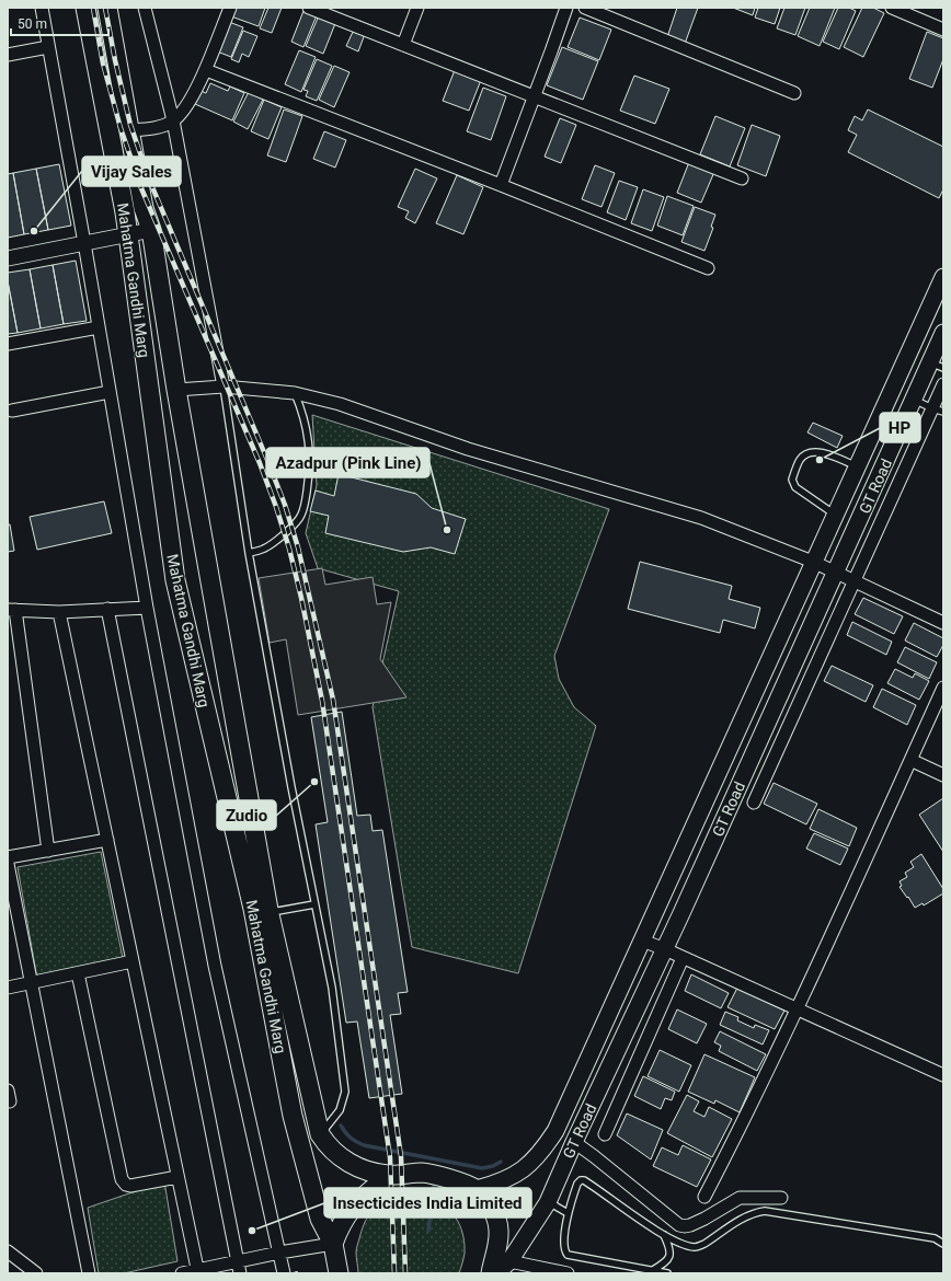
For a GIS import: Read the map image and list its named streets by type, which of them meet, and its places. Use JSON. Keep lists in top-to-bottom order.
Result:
{
  "streets": {
    "main road": ["Mahatma Gandhi Marg", "GT Road"]
  },
  "crossings": [
    ["Mahatma Gandhi Marg", "GT Road"]
  ],
  "places": [
    "Vijay Sales",
    "HP",
    "Azadpur (Pink Line)",
    "Zudio",
    "Insecticides India Limited"
  ],
  "scale_bar": "50 m"
}
